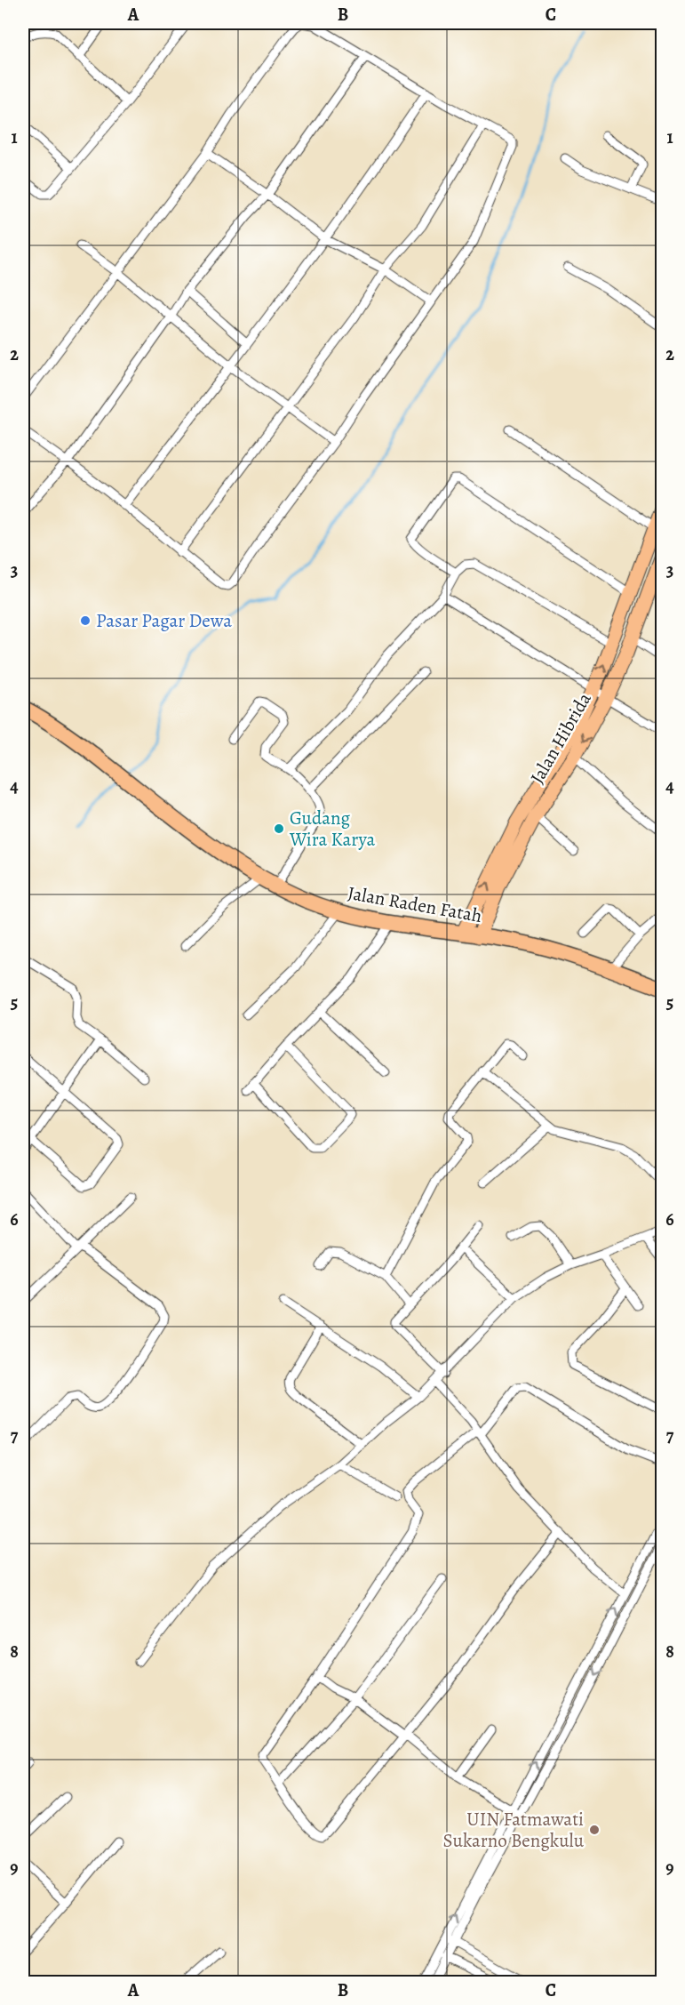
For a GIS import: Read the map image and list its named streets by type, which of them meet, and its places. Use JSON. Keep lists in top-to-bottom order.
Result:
{
  "streets": {
    "highway": ["Jalan Raden Fatah"],
    "main road": ["Jalan Hibrida"]
  },
  "crossings": [
    ["Jalan Hibrida", "Jalan Raden Fatah"]
  ],
  "places": ["Pasar Pagar Dewa", "Gudang Wira Karya", "UIN Fatmawati Sukarno Bengkulu"],
  "grid": {
    "columns": ["A", "B", "C"],
    "rows": [
      "1",
      "2",
      "3",
      "4",
      "5",
      "6",
      "7",
      "8",
      "9"
    ]
  }
}
